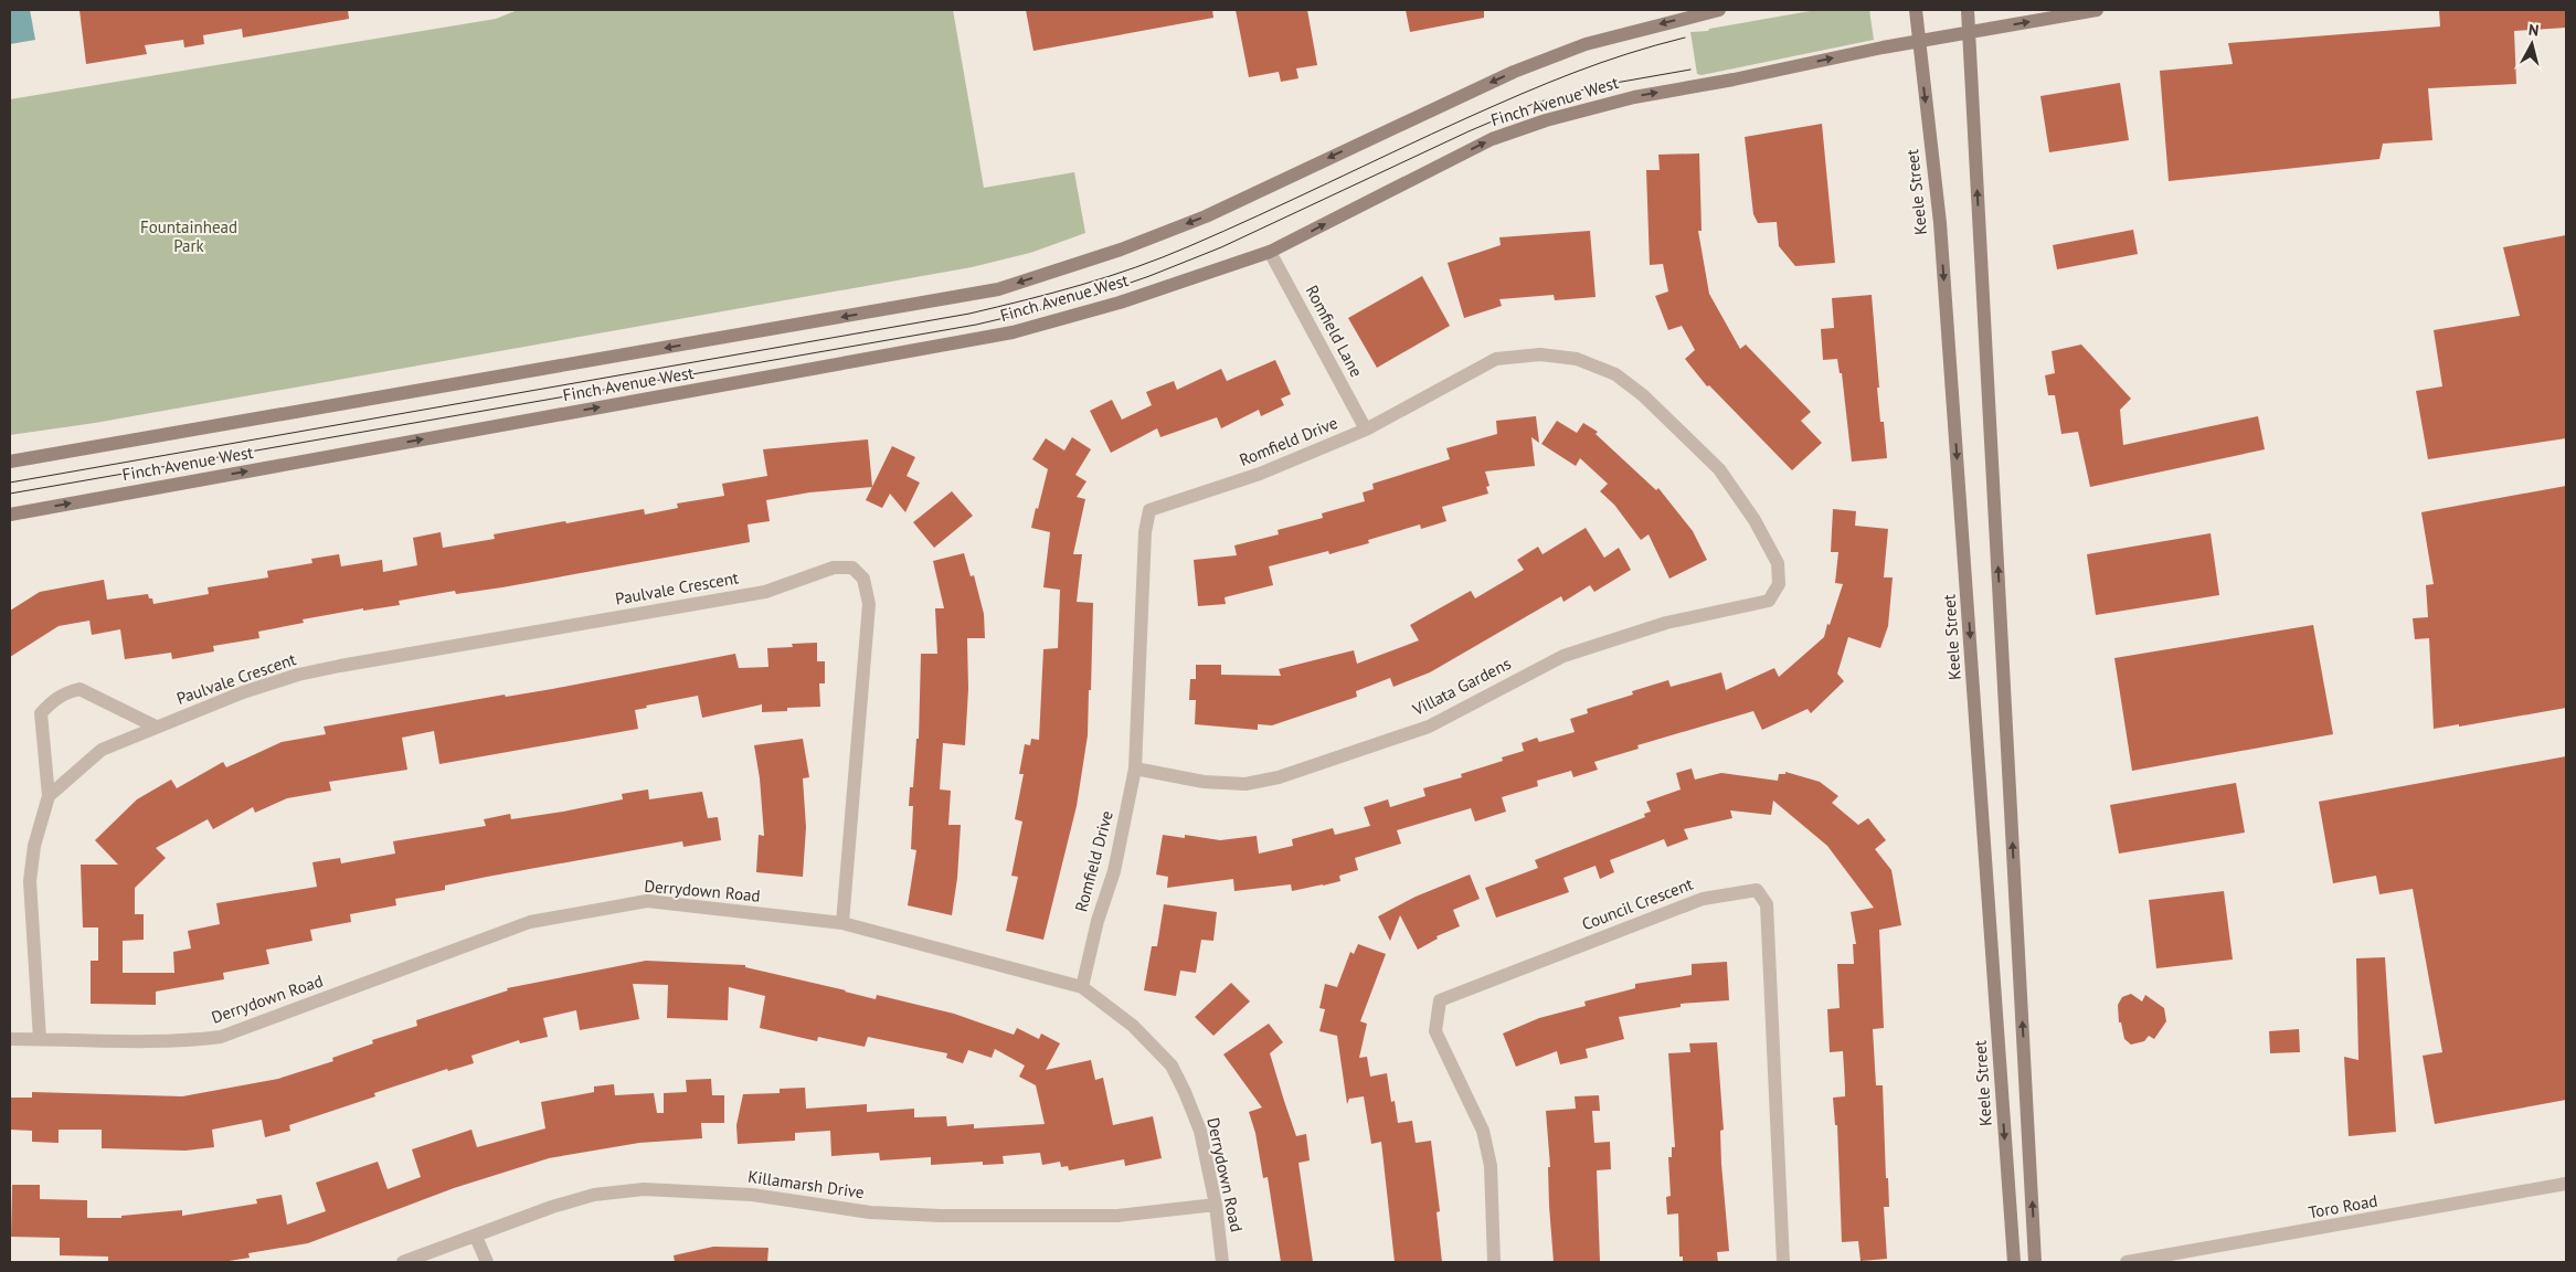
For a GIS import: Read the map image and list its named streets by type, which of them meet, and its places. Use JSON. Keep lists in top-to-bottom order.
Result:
{
  "streets": {
    "main road": ["Finch Avenue West", "Keele Street"],
    "street": [
      "Romfield Lane",
      "Romfield Drive",
      "Paulvale Crescent",
      "Villata Gardens",
      "Derrydown Road",
      "Council Crescent",
      "Killamarsh Drive",
      "Toro Road"
    ]
  },
  "crossings": [
    ["Finch Avenue West", "Keele Street"],
    ["Finch Avenue West", "Romfield Lane"],
    ["Romfield Lane", "Romfield Drive"],
    ["Romfield Drive", "Villata Gardens"],
    ["Romfield Drive", "Derrydown Road"],
    ["Paulvale Crescent", "Derrydown Road"],
    ["Derrydown Road", "Killamarsh Drive"]
  ],
  "parks": ["Fountainhead Park"],
  "north": "top"
}
